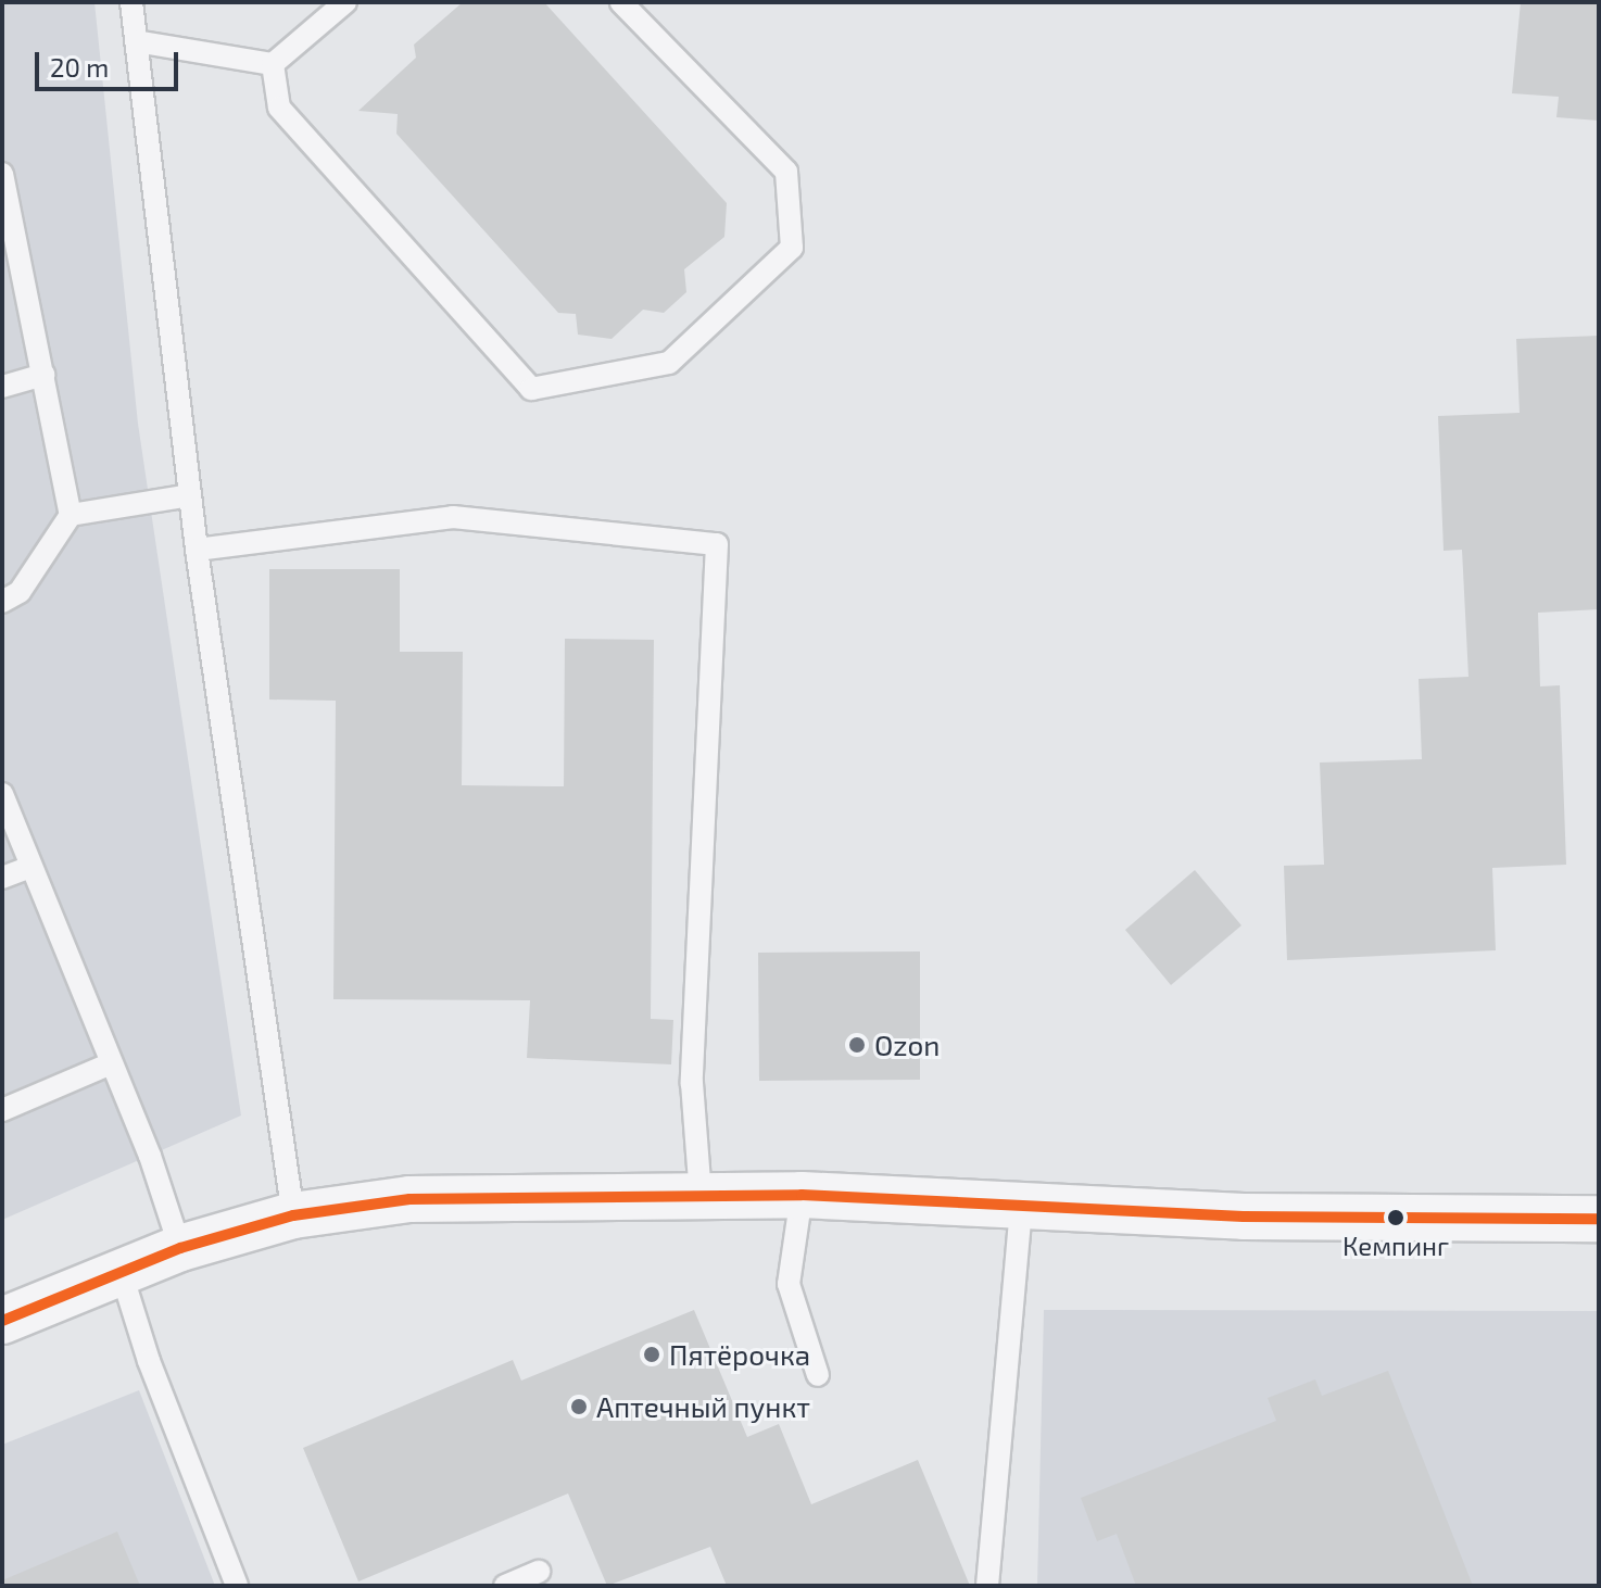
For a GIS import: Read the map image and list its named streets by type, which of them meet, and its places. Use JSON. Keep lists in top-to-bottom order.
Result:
{
  "places": [
    "Ozon",
    "Кемпинг",
    "Пятёрочка",
    "Аптечный пункт"
  ],
  "scale_bar": "20 m"
}
